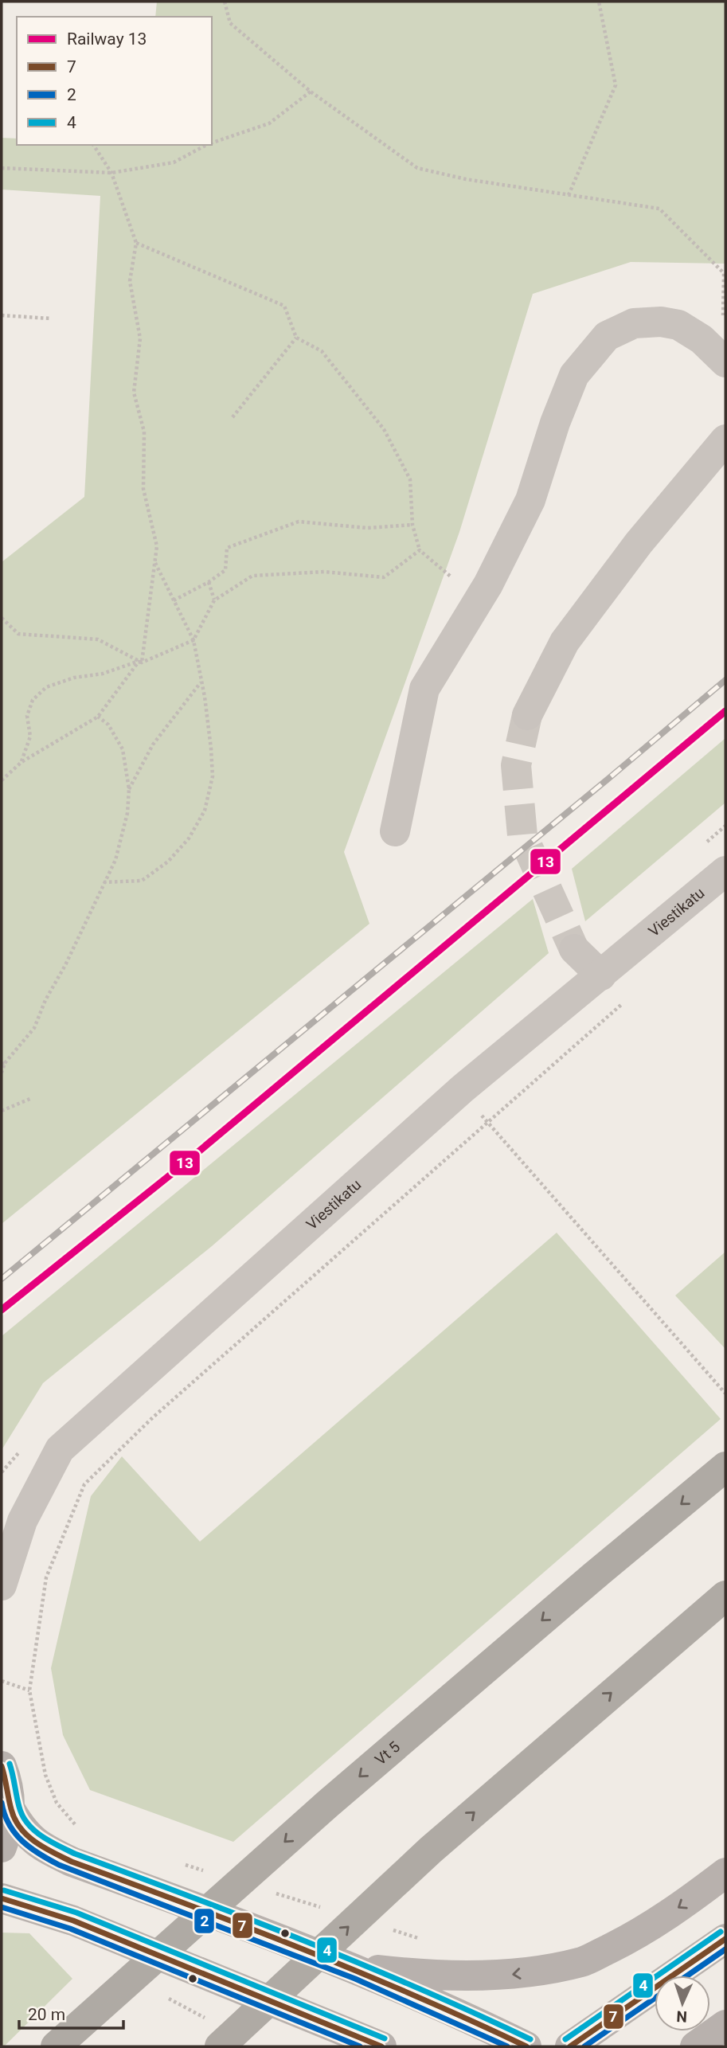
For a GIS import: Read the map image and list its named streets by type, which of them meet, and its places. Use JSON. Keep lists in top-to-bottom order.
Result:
{
  "streets": {
    "highway": ["Vt 5"],
    "street": ["Viestikatu"]
  },
  "lines": [
    "rail line 13",
    "transit line 4",
    "transit line 7",
    "transit line 2"
  ],
  "legend": [
    "Railway 13",
    "7",
    "2",
    "4"
  ],
  "scale_bar": "20 m",
  "north": "bottom"
}
